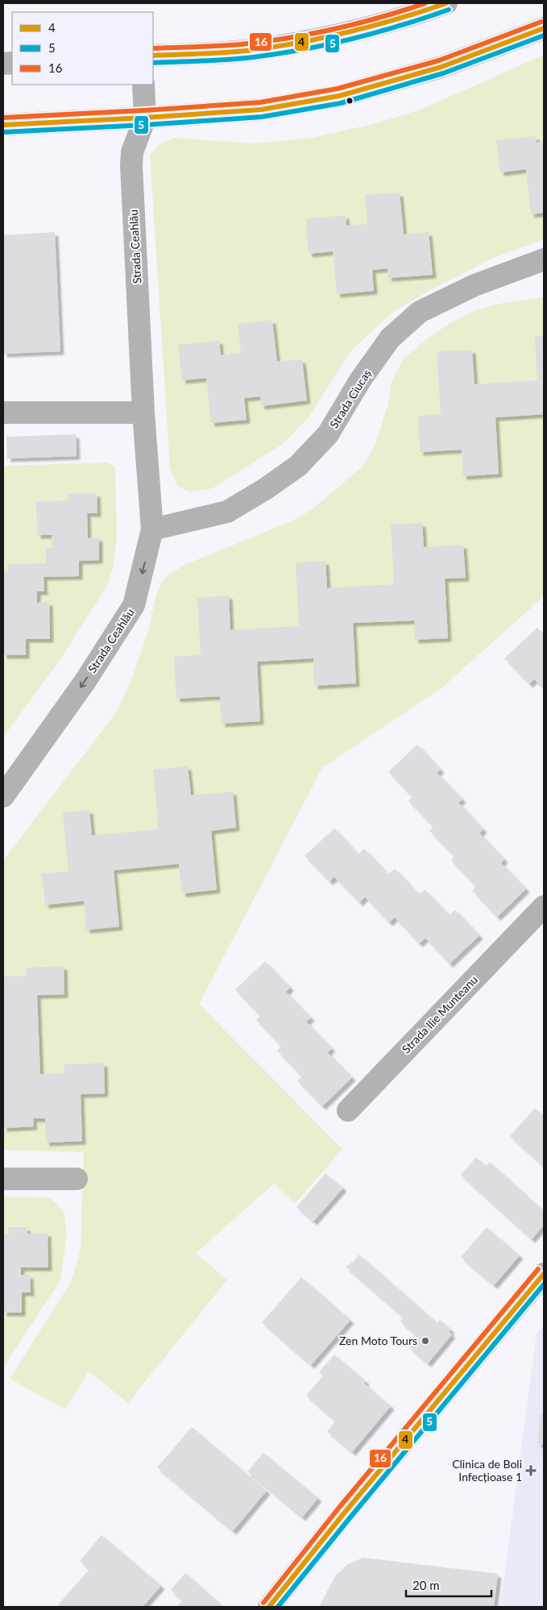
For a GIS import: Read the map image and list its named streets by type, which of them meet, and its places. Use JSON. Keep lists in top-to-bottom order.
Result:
{
  "streets": {
    "street": ["Strada Ceahlău", "Strada Ciucaș", "Strada Ilie Munteanu"]
  },
  "crossings": [
    ["Strada Ceahlău", "Strada Ciucaș"]
  ],
  "one_way": ["Strada Ceahlău"],
  "places": {
    "other": ["Zen Moto Tours"],
    "health": ["Clinica de Boli Infecțioase 1"]
  },
  "lines": ["transit line 4", "transit line 16", "transit line 5"],
  "legend": ["4", "5", "16"],
  "scale_bar": "20 m"
}
